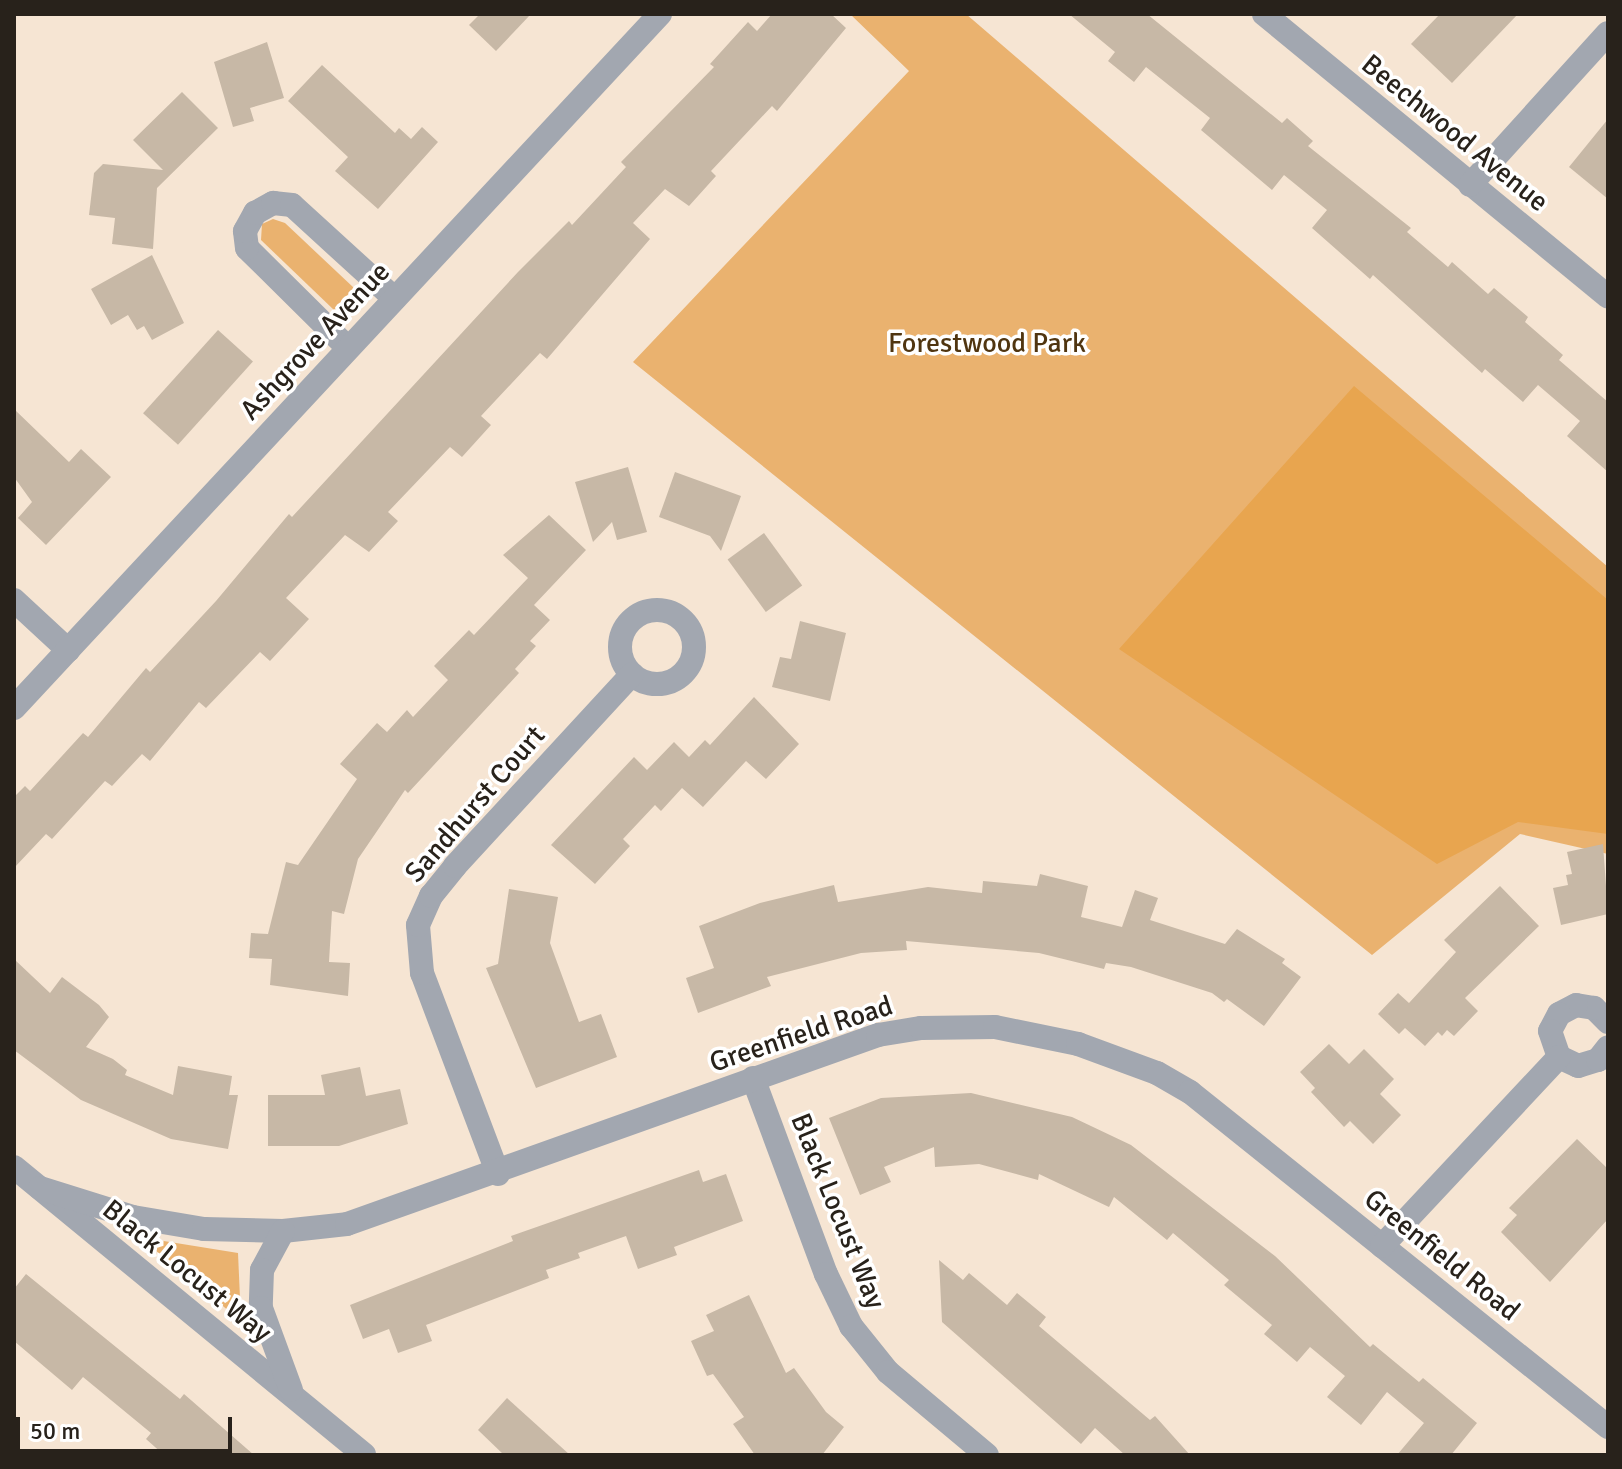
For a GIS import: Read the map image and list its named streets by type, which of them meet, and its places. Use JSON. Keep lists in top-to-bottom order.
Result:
{
  "streets": {
    "street": [
      "Beechwood Avenue",
      "Ashgrove Avenue",
      "Sandhurst Court",
      "Greenfield Road",
      "Black Locust Way"
    ]
  },
  "crossings": [
    ["Sandhurst Court", "Greenfield Road"],
    ["Greenfield Road", "Black Locust Way"]
  ],
  "parks": ["Forestwood Park"],
  "scale_bar": "50 m"
}
